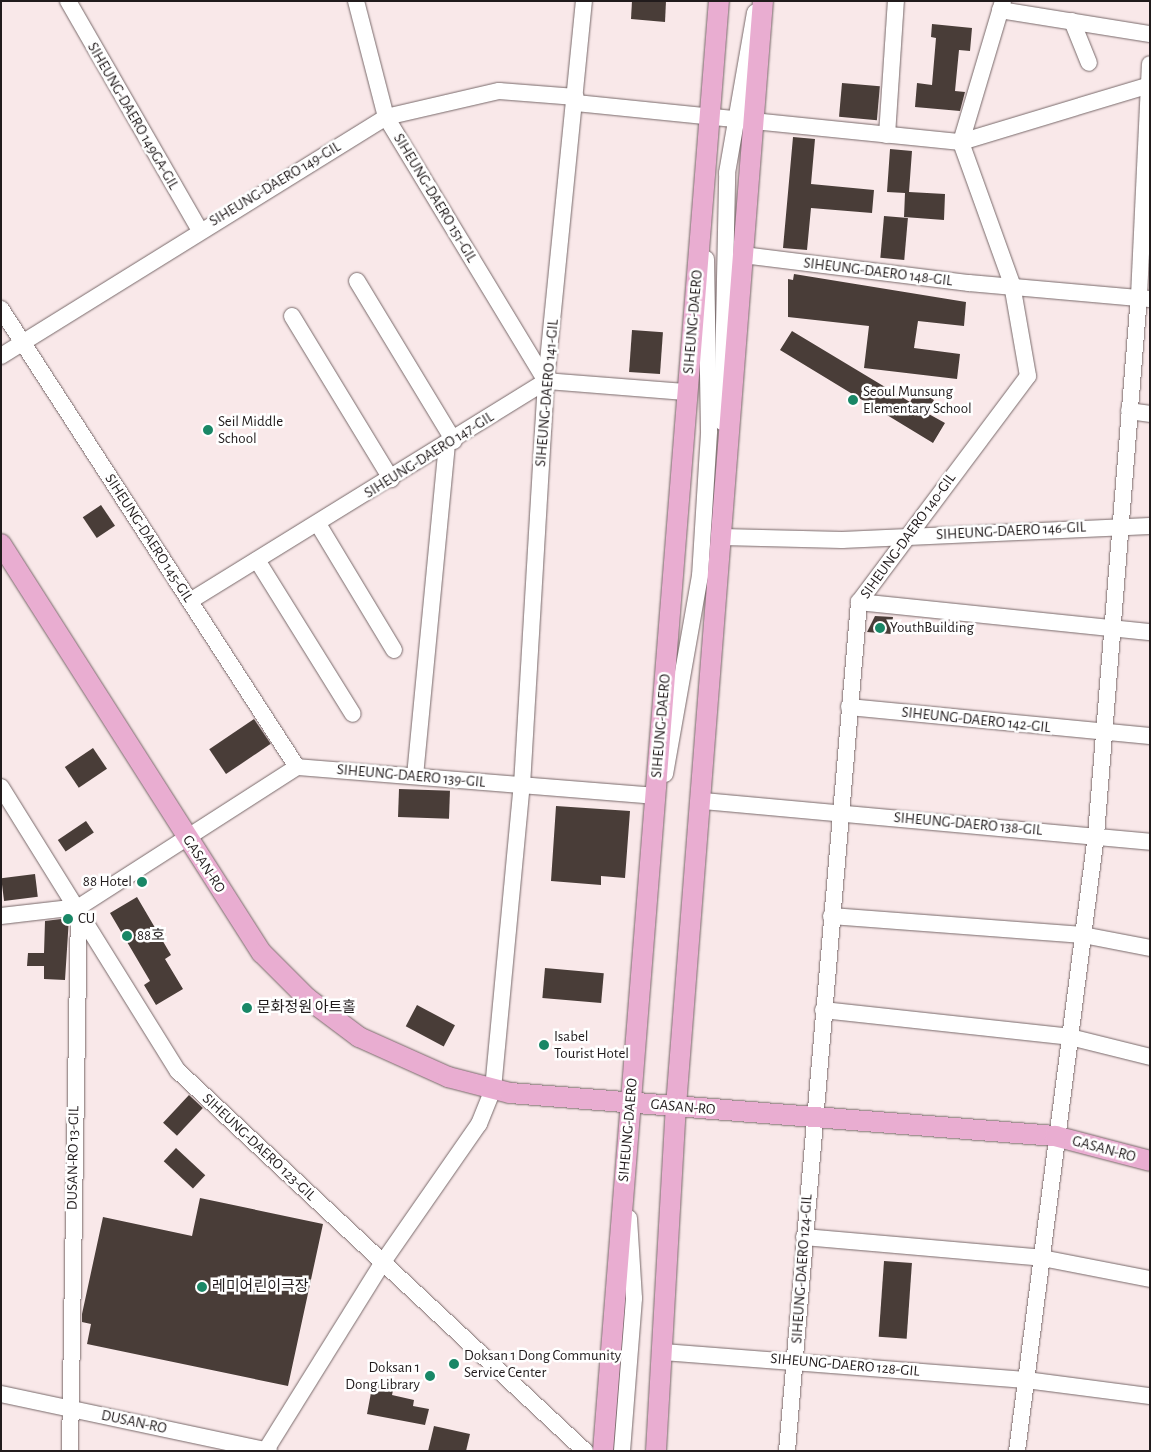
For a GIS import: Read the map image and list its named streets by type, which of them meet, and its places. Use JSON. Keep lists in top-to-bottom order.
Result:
{
  "streets": {
    "main road": ["SIHEUNG-DAERO", "GASAN-RO"],
    "street": [
      "SIHEUNG-DAERO 149GA-GIL",
      "SIHEUNG-DAERO 149-GIL",
      "SIHEUNG-DAERO 151-GIL",
      "SIHEUNG-DAERO 148-GIL",
      "SIHEUNG-DAERO 141-GIL",
      "SIHEUNG-DAERO 147-GIL",
      "SIHEUNG-DAERO 146-GIL",
      "SIHEUNG-DAERO 140-GIL",
      "SIHEUNG-DAERO 145-GIL",
      "SIHEUNG-DAERO 142-GIL",
      "SIHEUNG-DAERO 139-GIL",
      "SIHEUNG-DAERO 138-GIL",
      "SIHEUNG-DAERO 123-GIL",
      "DUSAN-RO 13-GIL",
      "SIHEUNG-DAERO 124-GIL",
      "SIHEUNG-DAERO 128-GIL",
      "DUSAN-RO"
    ]
  },
  "crossings": [
    ["SIHEUNG-DAERO 149GA-GIL", "SIHEUNG-DAERO 149-GIL"],
    ["SIHEUNG-DAERO 149-GIL", "SIHEUNG-DAERO 151-GIL"],
    ["SIHEUNG-DAERO 149-GIL", "SIHEUNG-DAERO"],
    ["SIHEUNG-DAERO 149-GIL", "SIHEUNG-DAERO 141-GIL"],
    ["SIHEUNG-DAERO 149-GIL", "SIHEUNG-DAERO 145-GIL"],
    ["SIHEUNG-DAERO 151-GIL", "SIHEUNG-DAERO 141-GIL"],
    ["SIHEUNG-DAERO 151-GIL", "SIHEUNG-DAERO 147-GIL"],
    ["SIHEUNG-DAERO 148-GIL", "SIHEUNG-DAERO 140-GIL"],
    ["SIHEUNG-DAERO", "SIHEUNG-DAERO 139-GIL"],
    ["SIHEUNG-DAERO", "GASAN-RO"],
    ["SIHEUNG-DAERO 141-GIL", "SIHEUNG-DAERO 147-GIL"],
    ["SIHEUNG-DAERO 141-GIL", "SIHEUNG-DAERO 139-GIL"],
    ["SIHEUNG-DAERO 147-GIL", "SIHEUNG-DAERO 145-GIL"],
    ["SIHEUNG-DAERO 146-GIL", "SIHEUNG-DAERO 140-GIL"],
    ["SIHEUNG-DAERO 140-GIL", "SIHEUNG-DAERO 142-GIL"],
    ["SIHEUNG-DAERO 140-GIL", "SIHEUNG-DAERO 138-GIL"],
    ["SIHEUNG-DAERO 145-GIL", "SIHEUNG-DAERO 139-GIL"],
    ["SIHEUNG-DAERO 138-GIL", "GASAN-RO"],
    ["GASAN-RO", "SIHEUNG-DAERO 124-GIL"],
    ["GASAN-RO", "SIHEUNG-DAERO 128-GIL"],
    ["SIHEUNG-DAERO 123-GIL", "DUSAN-RO 13-GIL"],
    ["SIHEUNG-DAERO 123-GIL", "DUSAN-RO"],
    ["DUSAN-RO 13-GIL", "DUSAN-RO"],
    ["SIHEUNG-DAERO 124-GIL", "SIHEUNG-DAERO 128-GIL"]
  ],
  "places": [
    "Seoul Munsung Elementary School",
    "Seil Middle School",
    "YouthBuilding",
    "88 Hotel",
    "CU",
    "88호",
    "문화정원 아트홀",
    "Isabel Tourist Hotel",
    "레미어린이극장",
    "Doksan 1 Dong Community Service Center",
    "Doksan 1 Dong Library"
  ]
}
